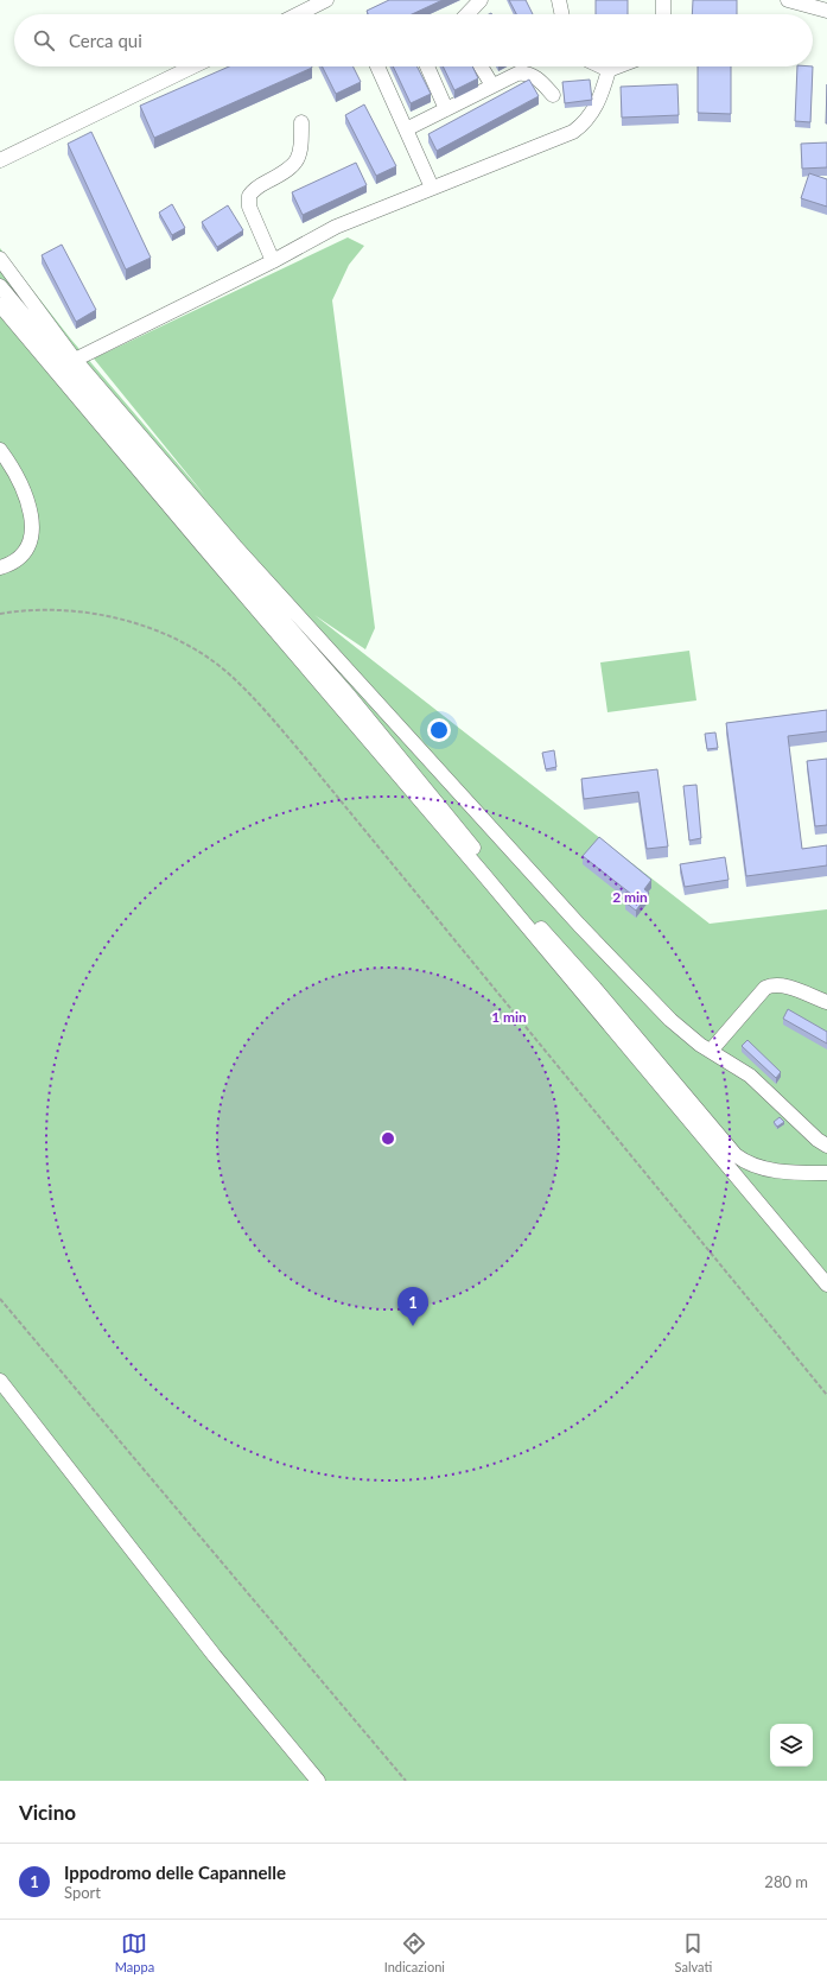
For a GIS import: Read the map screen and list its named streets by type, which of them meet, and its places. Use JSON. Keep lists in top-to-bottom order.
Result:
{
  "page": {
    "search": "Cerca qui",
    "pins": "1",
    "heading": "Vicino",
    "list": [
      {
        "mark": "1",
        "name": "Ippodromo delle Capannelle",
        "note": "Sport",
        "value": "280 m"
      }
    ],
    "nav": ["Mappa", "Indicazioni", "Salvati"]
  },
  "rings": ["2 min", "1 min"]
}
